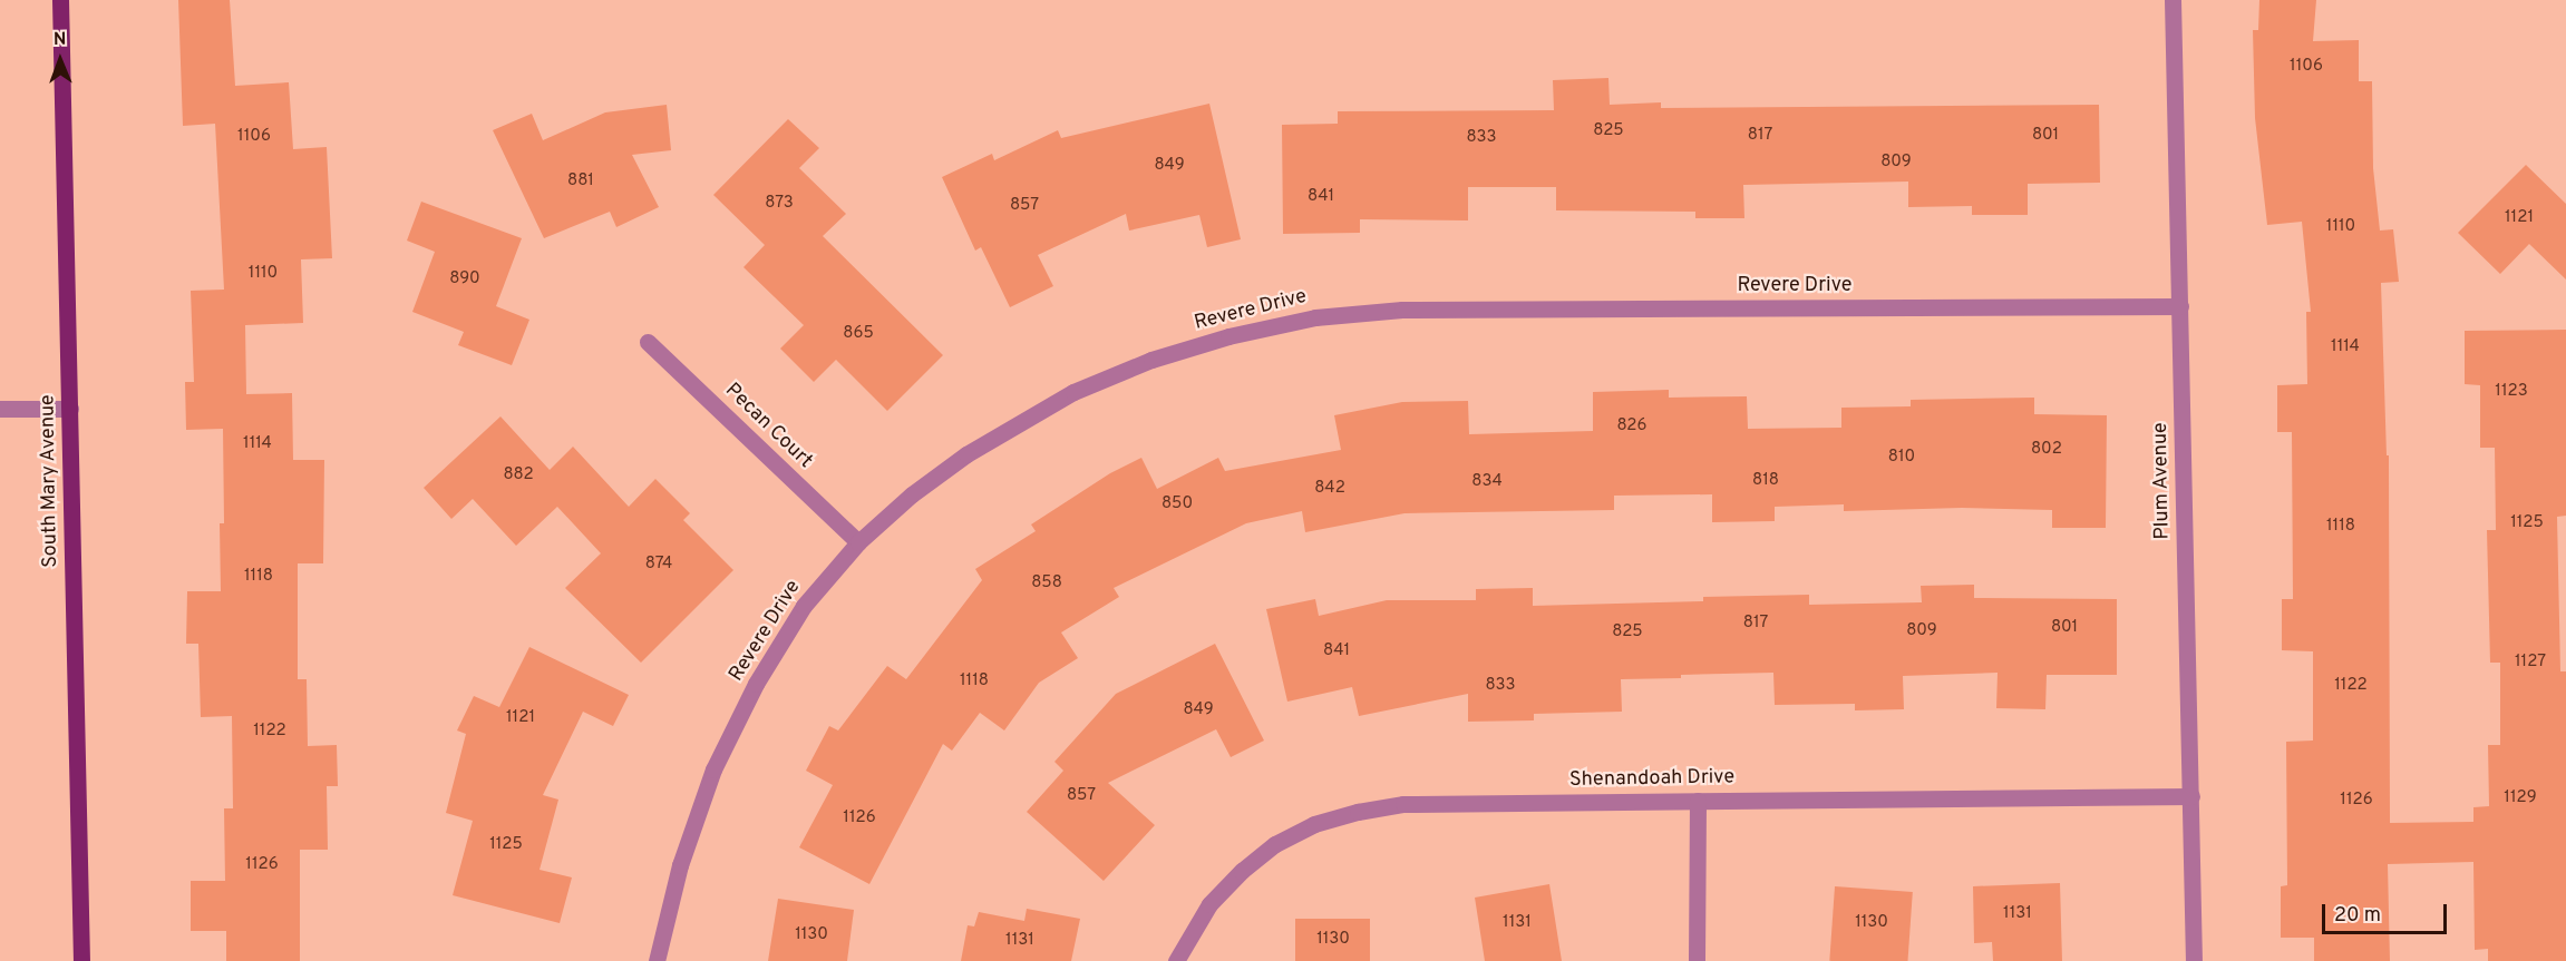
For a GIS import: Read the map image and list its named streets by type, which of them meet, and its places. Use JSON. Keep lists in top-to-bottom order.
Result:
{
  "streets": {
    "main road": ["South Mary Avenue"],
    "street": [
      "Revere Drive",
      "Pecan Court",
      "Plum Avenue",
      "Shenandoah Drive"
    ]
  },
  "crossings": [
    ["Revere Drive", "Pecan Court"],
    ["Revere Drive", "Plum Avenue"],
    ["Plum Avenue", "Shenandoah Drive"]
  ],
  "house_numbers": [
    "1106",
    "825",
    "817",
    "801",
    "1106",
    "833",
    "809",
    "849",
    "881",
    "841",
    "873",
    "857",
    "1121",
    "1110",
    "1110",
    "890",
    "865",
    "1114",
    "1123",
    "826",
    "1114",
    "802",
    "810",
    "882",
    "818",
    "834",
    "842",
    "850",
    "1125",
    "1118",
    "874",
    "1118",
    "858",
    "817",
    "801",
    "809",
    "825",
    "841",
    "1127",
    "1118",
    "833",
    "1122",
    "849",
    "1121",
    "1122",
    "857",
    "1129",
    "1126",
    "1126",
    "1125",
    "1126",
    "1131",
    "1131",
    "1130",
    "1130",
    "1130",
    "1131"
  ],
  "scale_bar": "20 m",
  "north": "top"
}
